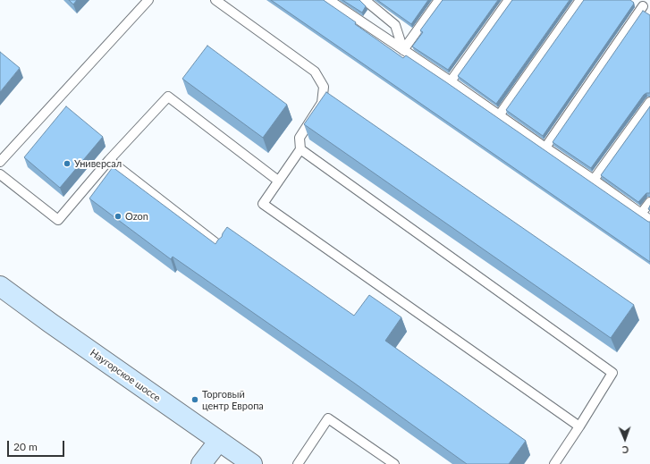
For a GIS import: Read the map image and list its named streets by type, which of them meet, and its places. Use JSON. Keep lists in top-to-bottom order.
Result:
{
  "streets": {
    "main road": ["Наугорское шоссе"]
  },
  "places": ["Универсал", "Ozon", "Торговый центр Европа"],
  "scale_bar": "20 m",
  "north": "bottom"
}
